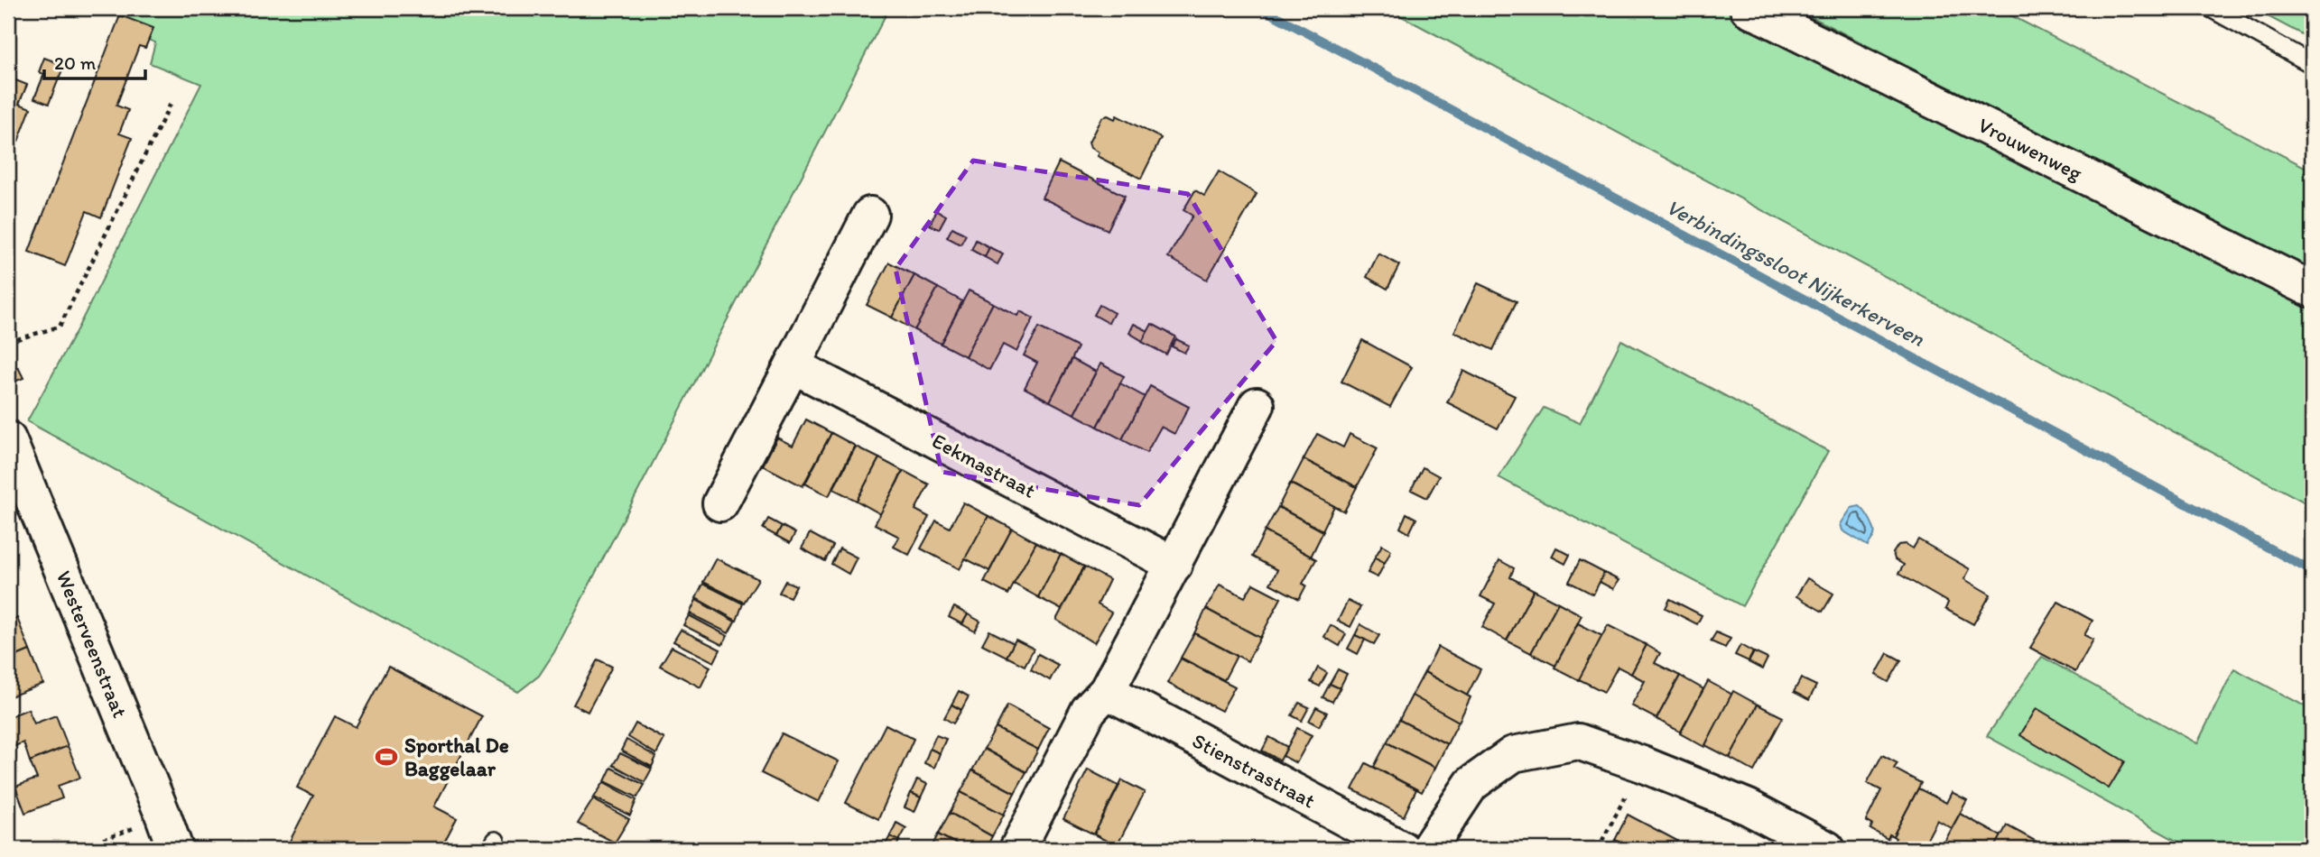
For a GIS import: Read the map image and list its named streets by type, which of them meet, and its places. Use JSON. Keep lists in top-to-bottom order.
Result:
{
  "streets": {
    "street": [
      "Vrouwenweg",
      "Eekmastraat",
      "Westerveenstraat",
      "Stienstrastraat"
    ]
  },
  "water": ["Verbindingssloot Nijkerkerveen"],
  "places": {
    "sports": ["Sporthal De Baggelaar"]
  },
  "scale_bar": "20 m"
}
